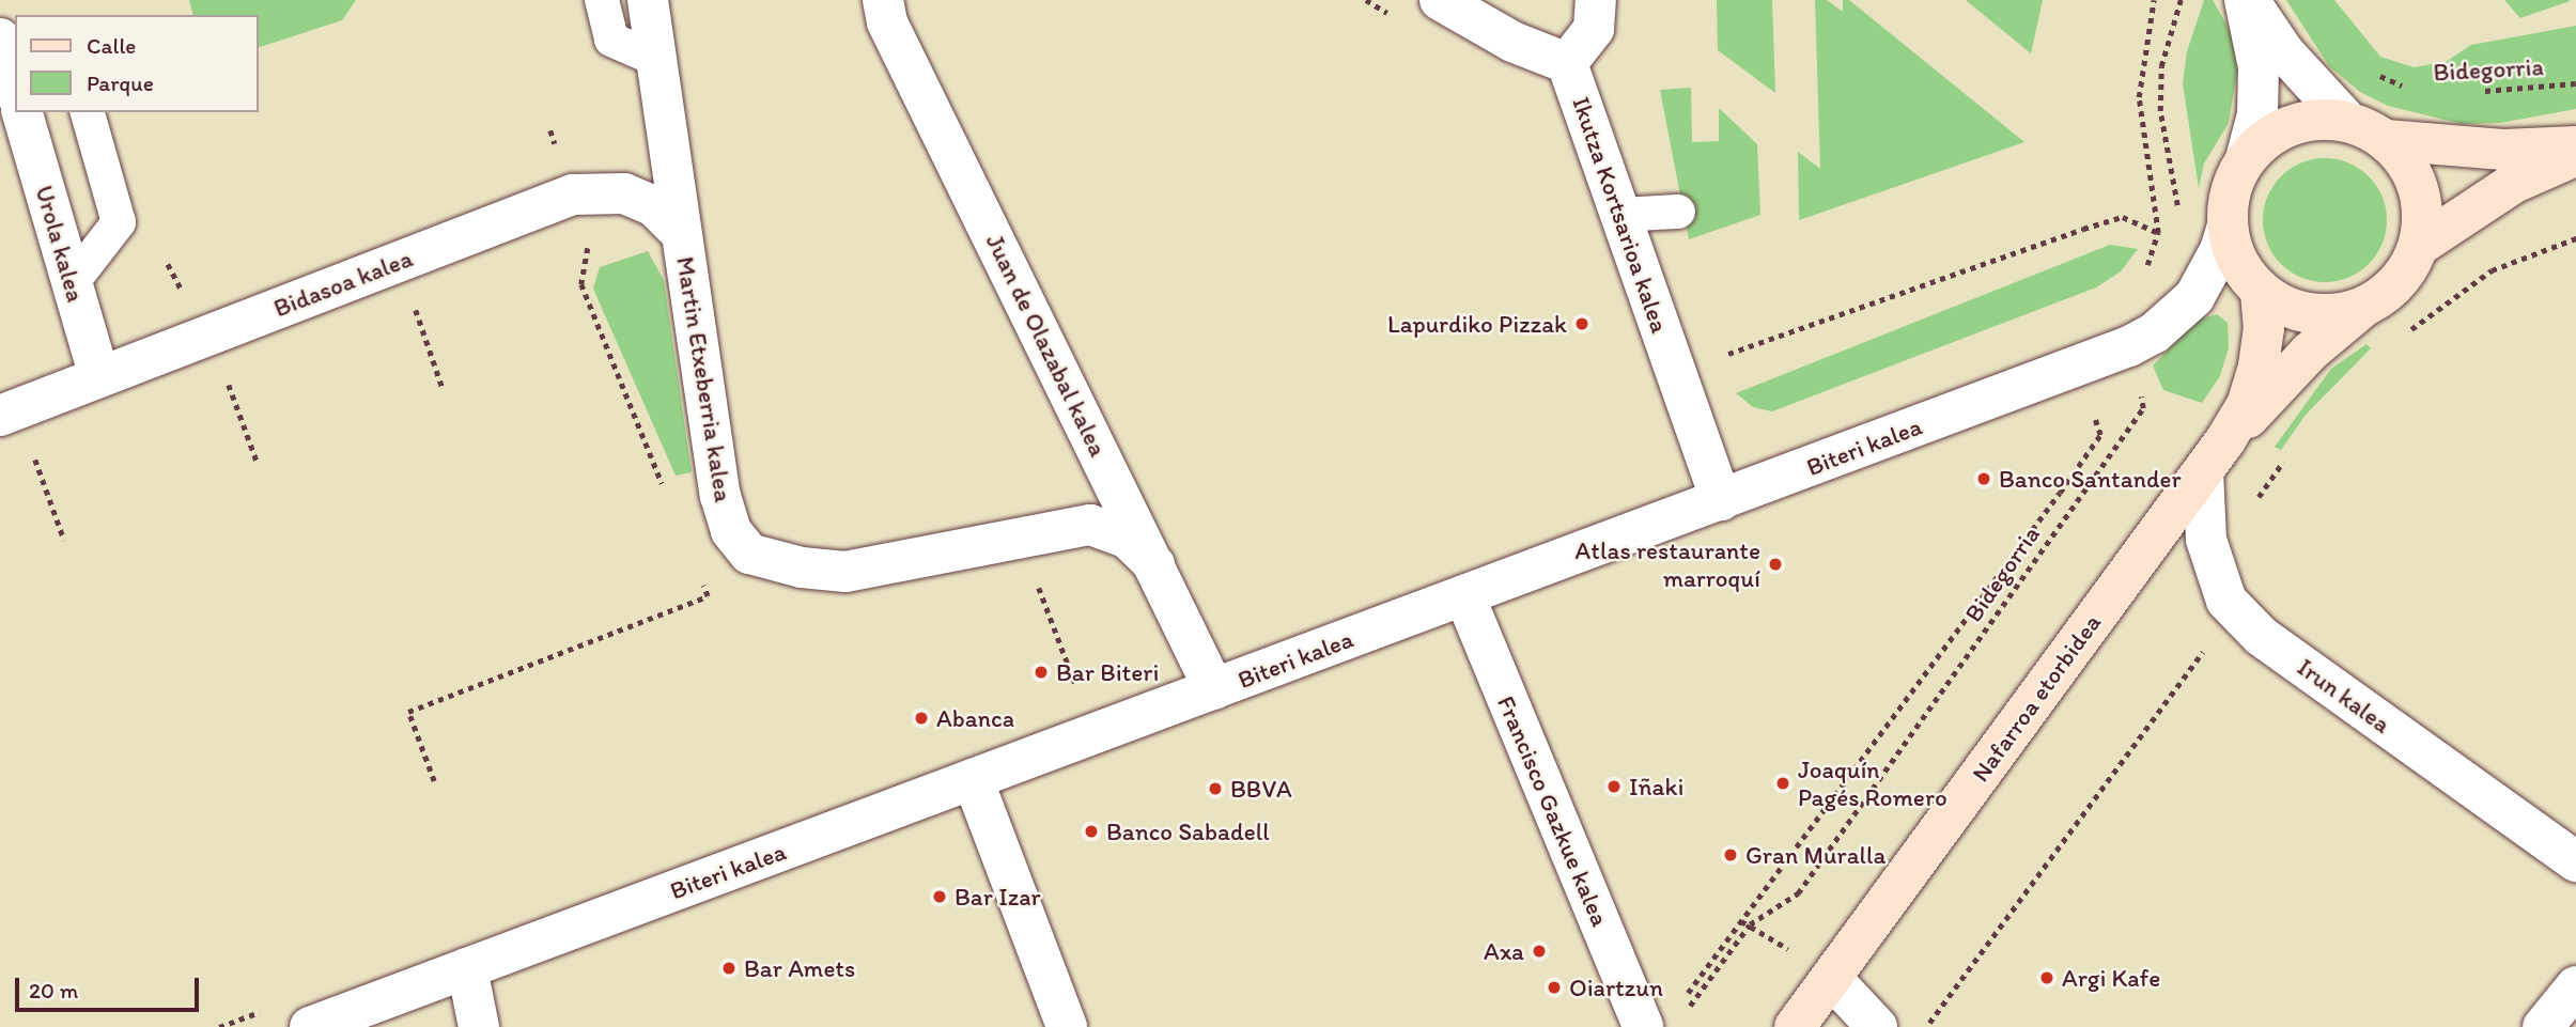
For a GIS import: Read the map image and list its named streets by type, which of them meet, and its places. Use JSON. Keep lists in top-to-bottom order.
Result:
{
  "streets": {
    "main road": ["Nafarroa etorbidea"],
    "street": [
      "Ikutza Kortsarioa kalea",
      "Urola kalea",
      "Bidasoa kalea",
      "Juan de Olazabal kalea",
      "Martin Etxeberria kalea",
      "Biteri kalea",
      "Irun kalea",
      "Francisco Gazkue kalea"
    ],
    "path": ["Bidegorria"]
  },
  "crossings": [
    ["Bidegorria", "Biteri kalea"],
    ["Ikutza Kortsarioa kalea", "Biteri kalea"],
    ["Urola kalea", "Bidasoa kalea"],
    ["Bidasoa kalea", "Martin Etxeberria kalea"],
    ["Juan de Olazabal kalea", "Martin Etxeberria kalea"],
    ["Juan de Olazabal kalea", "Biteri kalea"],
    ["Biteri kalea", "Nafarroa etorbidea"],
    ["Biteri kalea", "Francisco Gazkue kalea"],
    ["Irun kalea", "Nafarroa etorbidea"]
  ],
  "places": [
    "Lapurdiko Pizzak",
    "Banco Santander",
    "Atlas restaurante marroquí",
    "Bar Biteri",
    "Abanca",
    "Joaquín Pagés Romero",
    "Iñaki",
    "BBVA",
    "Banco Sabadell",
    "Gran Muralla",
    "Bar Izar",
    "Axa",
    "Bar Amets",
    "Argi Kafe",
    "Oiartzun"
  ],
  "legend": ["Calle", "Parque"],
  "scale_bar": "20 m"
}
